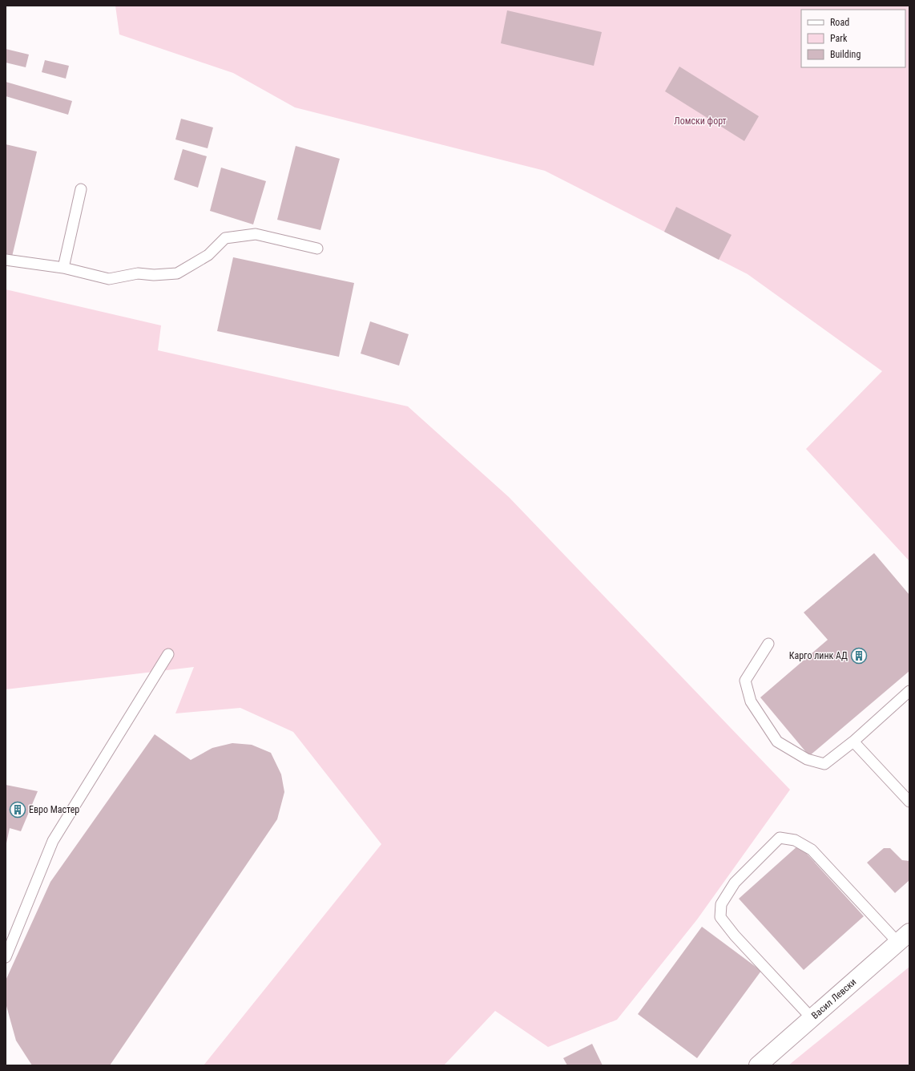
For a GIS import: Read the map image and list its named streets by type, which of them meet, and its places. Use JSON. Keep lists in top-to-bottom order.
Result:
{
  "streets": {
    "street": ["Васил Левски"]
  },
  "parks": ["Ломски форт"],
  "places": {
    "building": ["Карго линк АД", "Евро Мастер"]
  },
  "legend": ["Road", "Park", "Building"]
}
